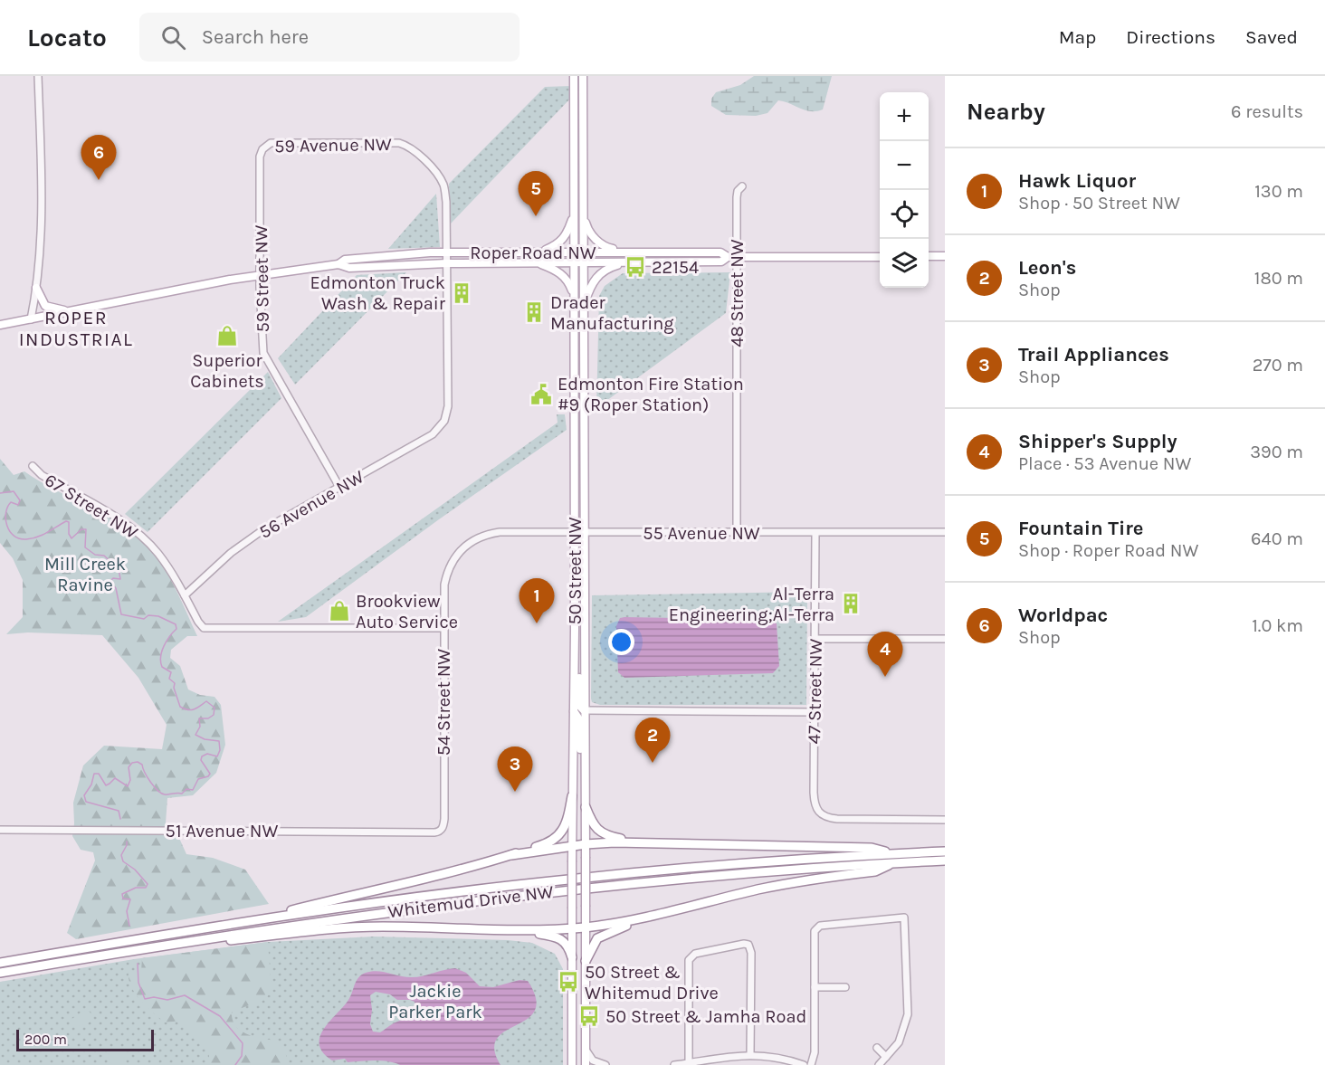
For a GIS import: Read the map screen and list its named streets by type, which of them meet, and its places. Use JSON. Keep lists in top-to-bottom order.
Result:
{
  "streets": {
    "highway": ["Whitemud Drive NW"],
    "main road": ["Roper Road NW", "50 Street NW"],
    "street": [
      "59 Avenue NW",
      "59 Street NW",
      "48 Street NW",
      "56 Avenue NW",
      "67 Street NW",
      "55 Avenue NW",
      "47 Street NW",
      "54 Street NW",
      "51 Avenue NW"
    ]
  },
  "crossings": [
    ["59 Avenue NW", "Roper Road NW"],
    ["59 Avenue NW", "59 Street NW"],
    ["Roper Road NW", "59 Street NW"],
    ["Roper Road NW", "48 Street NW"],
    ["Roper Road NW", "56 Avenue NW"],
    ["Roper Road NW", "50 Street NW"],
    ["59 Street NW", "56 Avenue NW"],
    ["48 Street NW", "55 Avenue NW"],
    ["56 Avenue NW", "67 Street NW"],
    ["67 Street NW", "54 Street NW"],
    ["55 Avenue NW", "50 Street NW"],
    ["55 Avenue NW", "47 Street NW"],
    ["55 Avenue NW", "54 Street NW"],
    ["54 Street NW", "51 Avenue NW"]
  ],
  "districts": ["ROPER INDUSTRIAL"],
  "parks": ["Mill Creek Ravine", "Jackie Parker Park"],
  "places": {
    "bus stop": ["22154", "50 Street & Whitemud Drive", "50 Street & Jamha Road"],
    "building": ["Edmonton Truck Wash & Repair", "Drader Manufacturing", "Al-Terra Engineering;Al-Terra"],
    "shop": ["Superior Cabinets", "Brookview Auto Service"],
    "public building": ["Edmonton Fire Station #9 (Roper Station)"]
  },
  "scale_bar": "200 m",
  "page": {
    "header": "Locato",
    "search": "Search here",
    "nav": ["Map", "Directions", "Saved"],
    "heading": ["Nearby", "6 results"],
    "map_buttons": ["+", "−"],
    "pins": [
      "6",
      "5",
      "1",
      "4",
      "2",
      "3"
    ],
    "list": [
      {
        "mark": "1",
        "name": "Hawk Liquor",
        "note": "Shop · 50 Street NW",
        "value": "130 m"
      },
      {
        "mark": "2",
        "name": "Leon's",
        "note": "Shop",
        "value": "180 m"
      },
      {
        "mark": "3",
        "name": "Trail Appliances",
        "note": "Shop",
        "value": "270 m"
      },
      {
        "mark": "4",
        "name": "Shipper's Supply",
        "note": "Place · 53 Avenue NW",
        "value": "390 m"
      },
      {
        "mark": "5",
        "name": "Fountain Tire",
        "note": "Shop · Roper Road NW",
        "value": "640 m"
      },
      {
        "mark": "6",
        "name": "Worldpac",
        "note": "Shop",
        "value": "1.0 km"
      }
    ],
    "scale": "200 m"
  }
}
